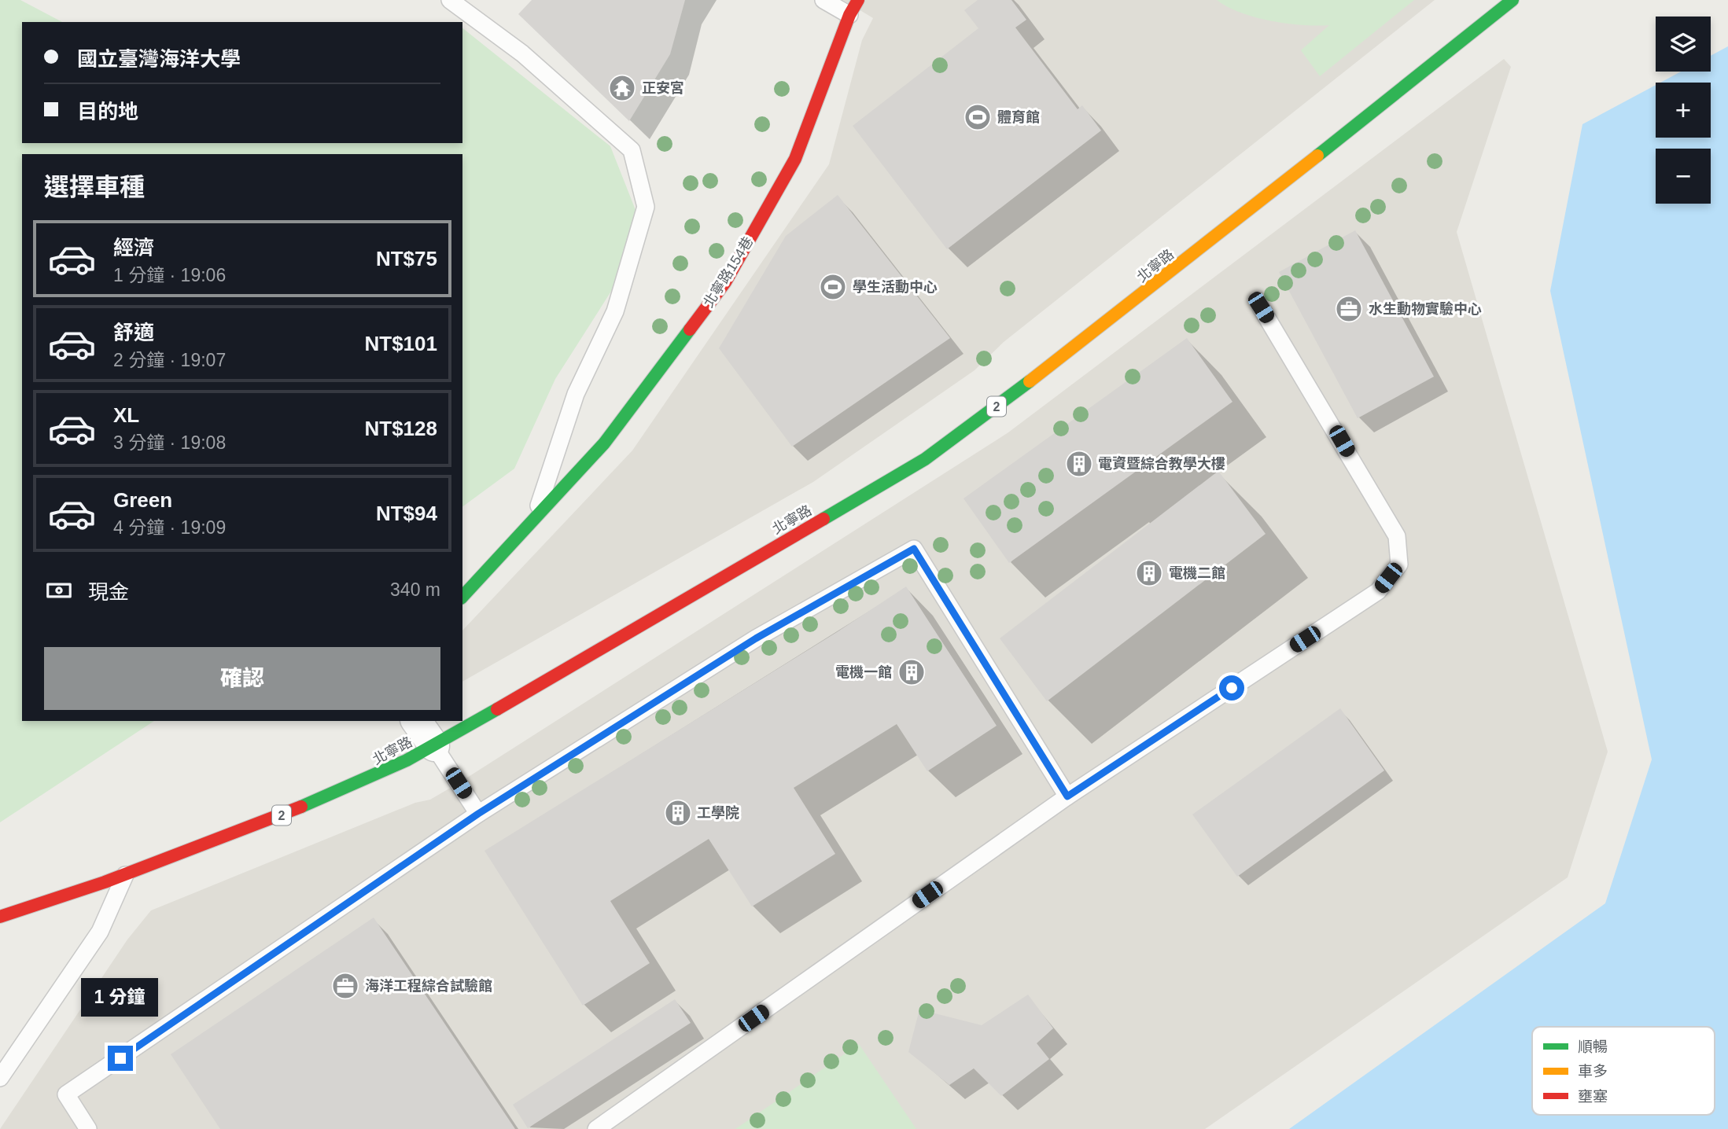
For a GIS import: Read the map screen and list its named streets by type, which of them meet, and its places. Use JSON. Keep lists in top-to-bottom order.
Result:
{
  "streets": {
    "main road": ["北寧路", "北寧路154巷", "2"]
  },
  "places": {
    "temple": ["正安宮"],
    "sports": ["體育館", "學生活動中心"],
    "office": ["水生動物實驗中心", "海洋工程綜合試驗館"],
    "building": [
      "電資暨綜合教學大樓",
      "電機二館",
      "電機一館",
      "工學院"
    ]
  },
  "legend": ["順暢", "車多", "壅塞"],
  "page": {
    "map_buttons": ["+", "−"],
    "banner": ["國立臺灣海洋大學", "目的地"],
    "heading": "選擇車種",
    "list": [
      {
        "name": "經濟",
        "note": "1 分鐘 · 19:06",
        "value": "NT$75"
      },
      {
        "name": "舒適",
        "note": "2 分鐘 · 19:07",
        "value": "NT$101"
      },
      {
        "name": "XL",
        "note": "3 分鐘 · 19:08",
        "value": "NT$128"
      },
      {
        "name": "Green",
        "note": "4 分鐘 · 19:09",
        "value": "NT$94"
      }
    ],
    "pay": ["現金", "340 m"],
    "buttons": "確認",
    "bubble": "1 分鐘"
  }
}
